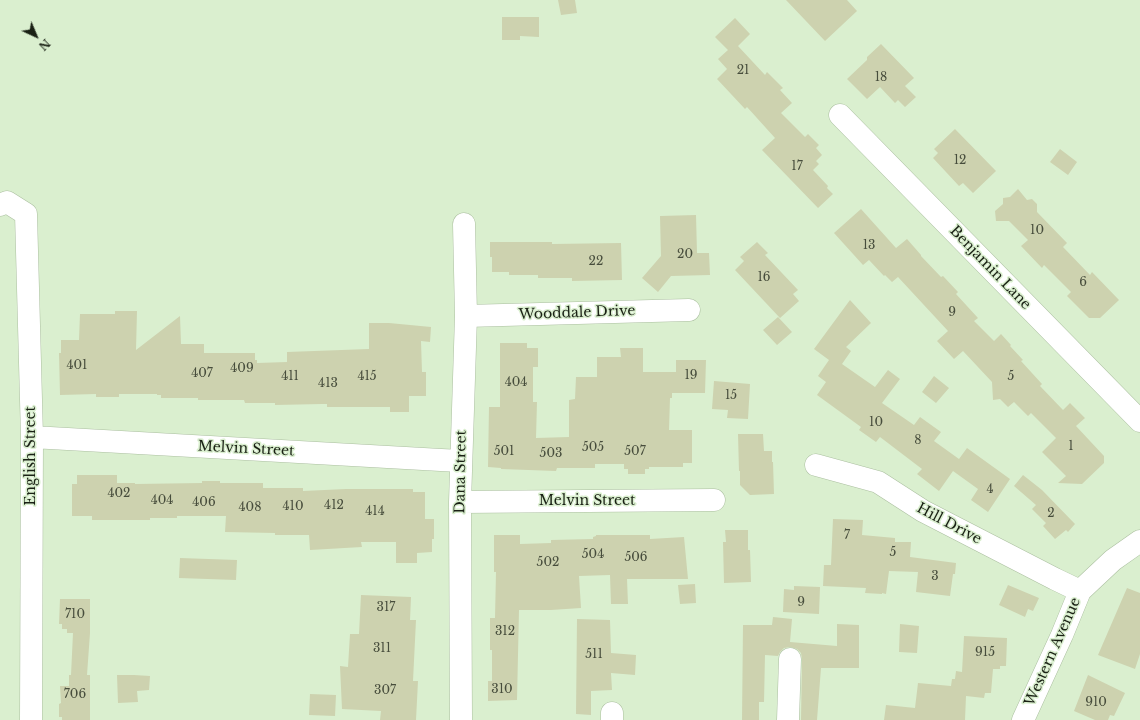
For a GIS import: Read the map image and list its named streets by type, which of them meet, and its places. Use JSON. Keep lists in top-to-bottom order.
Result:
{
  "streets": {
    "street": [
      "Benjamin Lane",
      "Wooddale Drive",
      "Melvin Street",
      "English Street",
      "Dana Street",
      "Hill Drive",
      "Western Avenue"
    ]
  },
  "crossings": [
    ["Wooddale Drive", "Dana Street"],
    ["Melvin Street", "English Street"],
    ["Melvin Street", "Dana Street"],
    ["Hill Drive", "Western Avenue"]
  ],
  "house_numbers": [
    "21",
    "18",
    "12",
    "17",
    "10",
    "13",
    "20",
    "22",
    "16",
    "6",
    "9",
    "401",
    "409",
    "407",
    "19",
    "411",
    "415",
    "5",
    "404",
    "413",
    "15",
    "10",
    "8",
    "1",
    "505",
    "501",
    "507",
    "503",
    "4",
    "402",
    "404",
    "406",
    "412",
    "410",
    "408",
    "414",
    "2",
    "7",
    "5",
    "504",
    "506",
    "502",
    "3",
    "9",
    "317",
    "710",
    "312",
    "311",
    "915",
    "511",
    "310",
    "307",
    "706",
    "910"
  ],
  "north": "bottom right"
}
